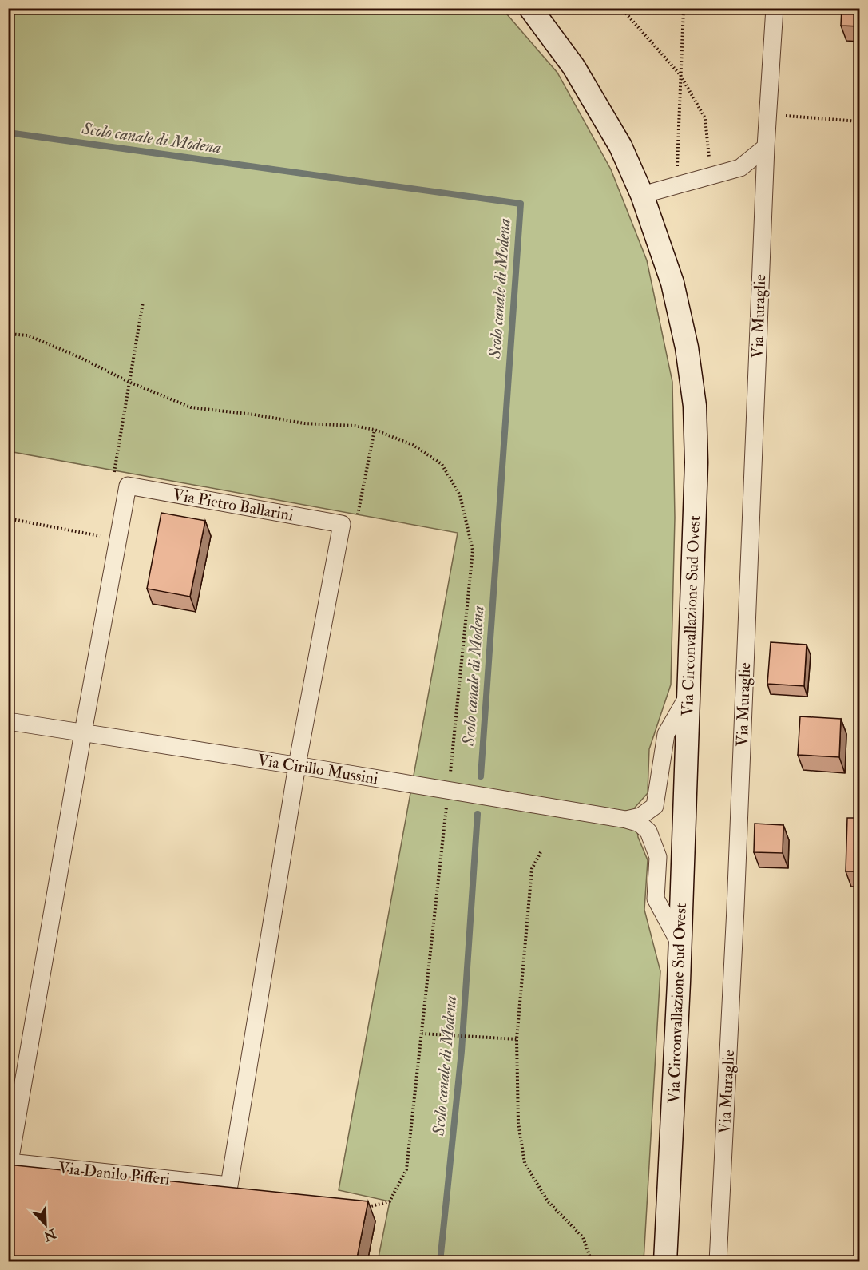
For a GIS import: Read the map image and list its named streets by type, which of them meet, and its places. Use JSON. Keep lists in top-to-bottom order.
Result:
{
  "streets": {
    "main road": ["Via Circonvallazione Sud Ovest"],
    "street": [
      "Via Muraglie",
      "Via Pietro Ballarini",
      "Via Cirillo Mussini",
      "Via Danilo Pifferi"
    ]
  },
  "crossings": [
    ["Via Pietro Ballarini", "Via Cirillo Mussini"],
    ["Via Pietro Ballarini", "Via Danilo Pifferi"],
    ["Via Cirillo Mussini", "Via Danilo Pifferi"]
  ],
  "water": ["Scolo canale di Modena"],
  "north": "bottom right"
}
